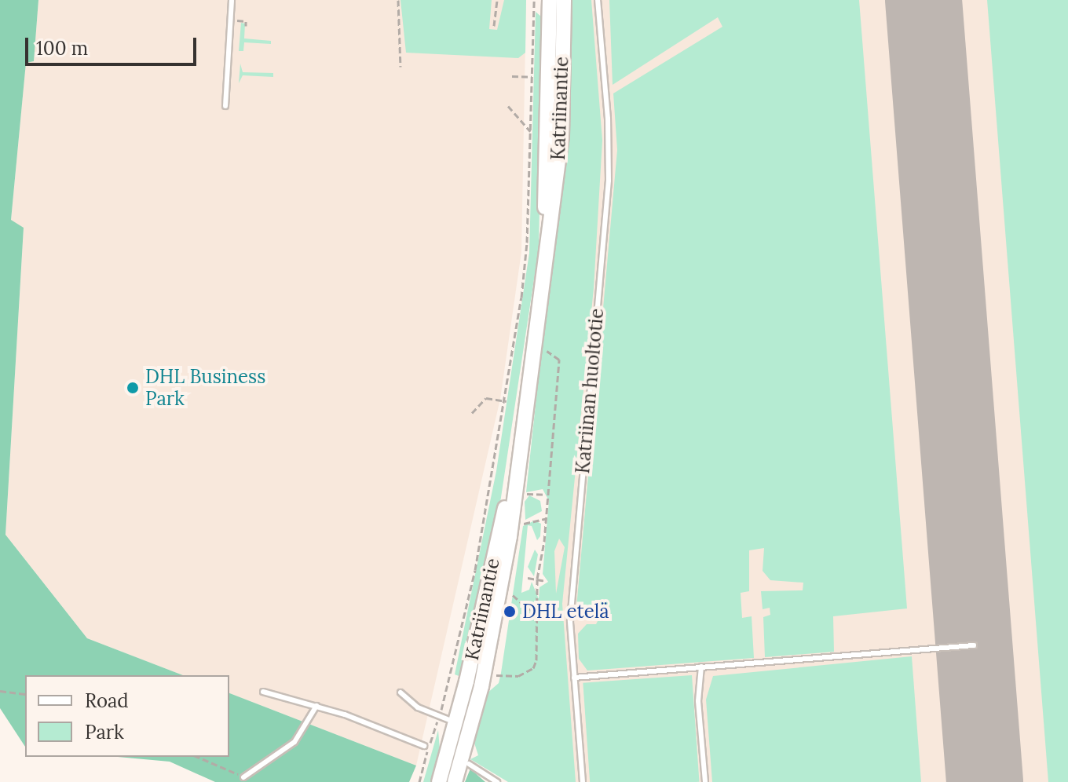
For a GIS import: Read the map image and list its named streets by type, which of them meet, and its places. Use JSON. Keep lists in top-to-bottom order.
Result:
{
  "streets": {
    "main road": ["Katriinantie"],
    "lane": ["Katriinan huoltotie"]
  },
  "places": ["DHL Business Park", "DHL etelä"],
  "legend": ["Road", "Park"],
  "scale_bar": "100 m"
}
